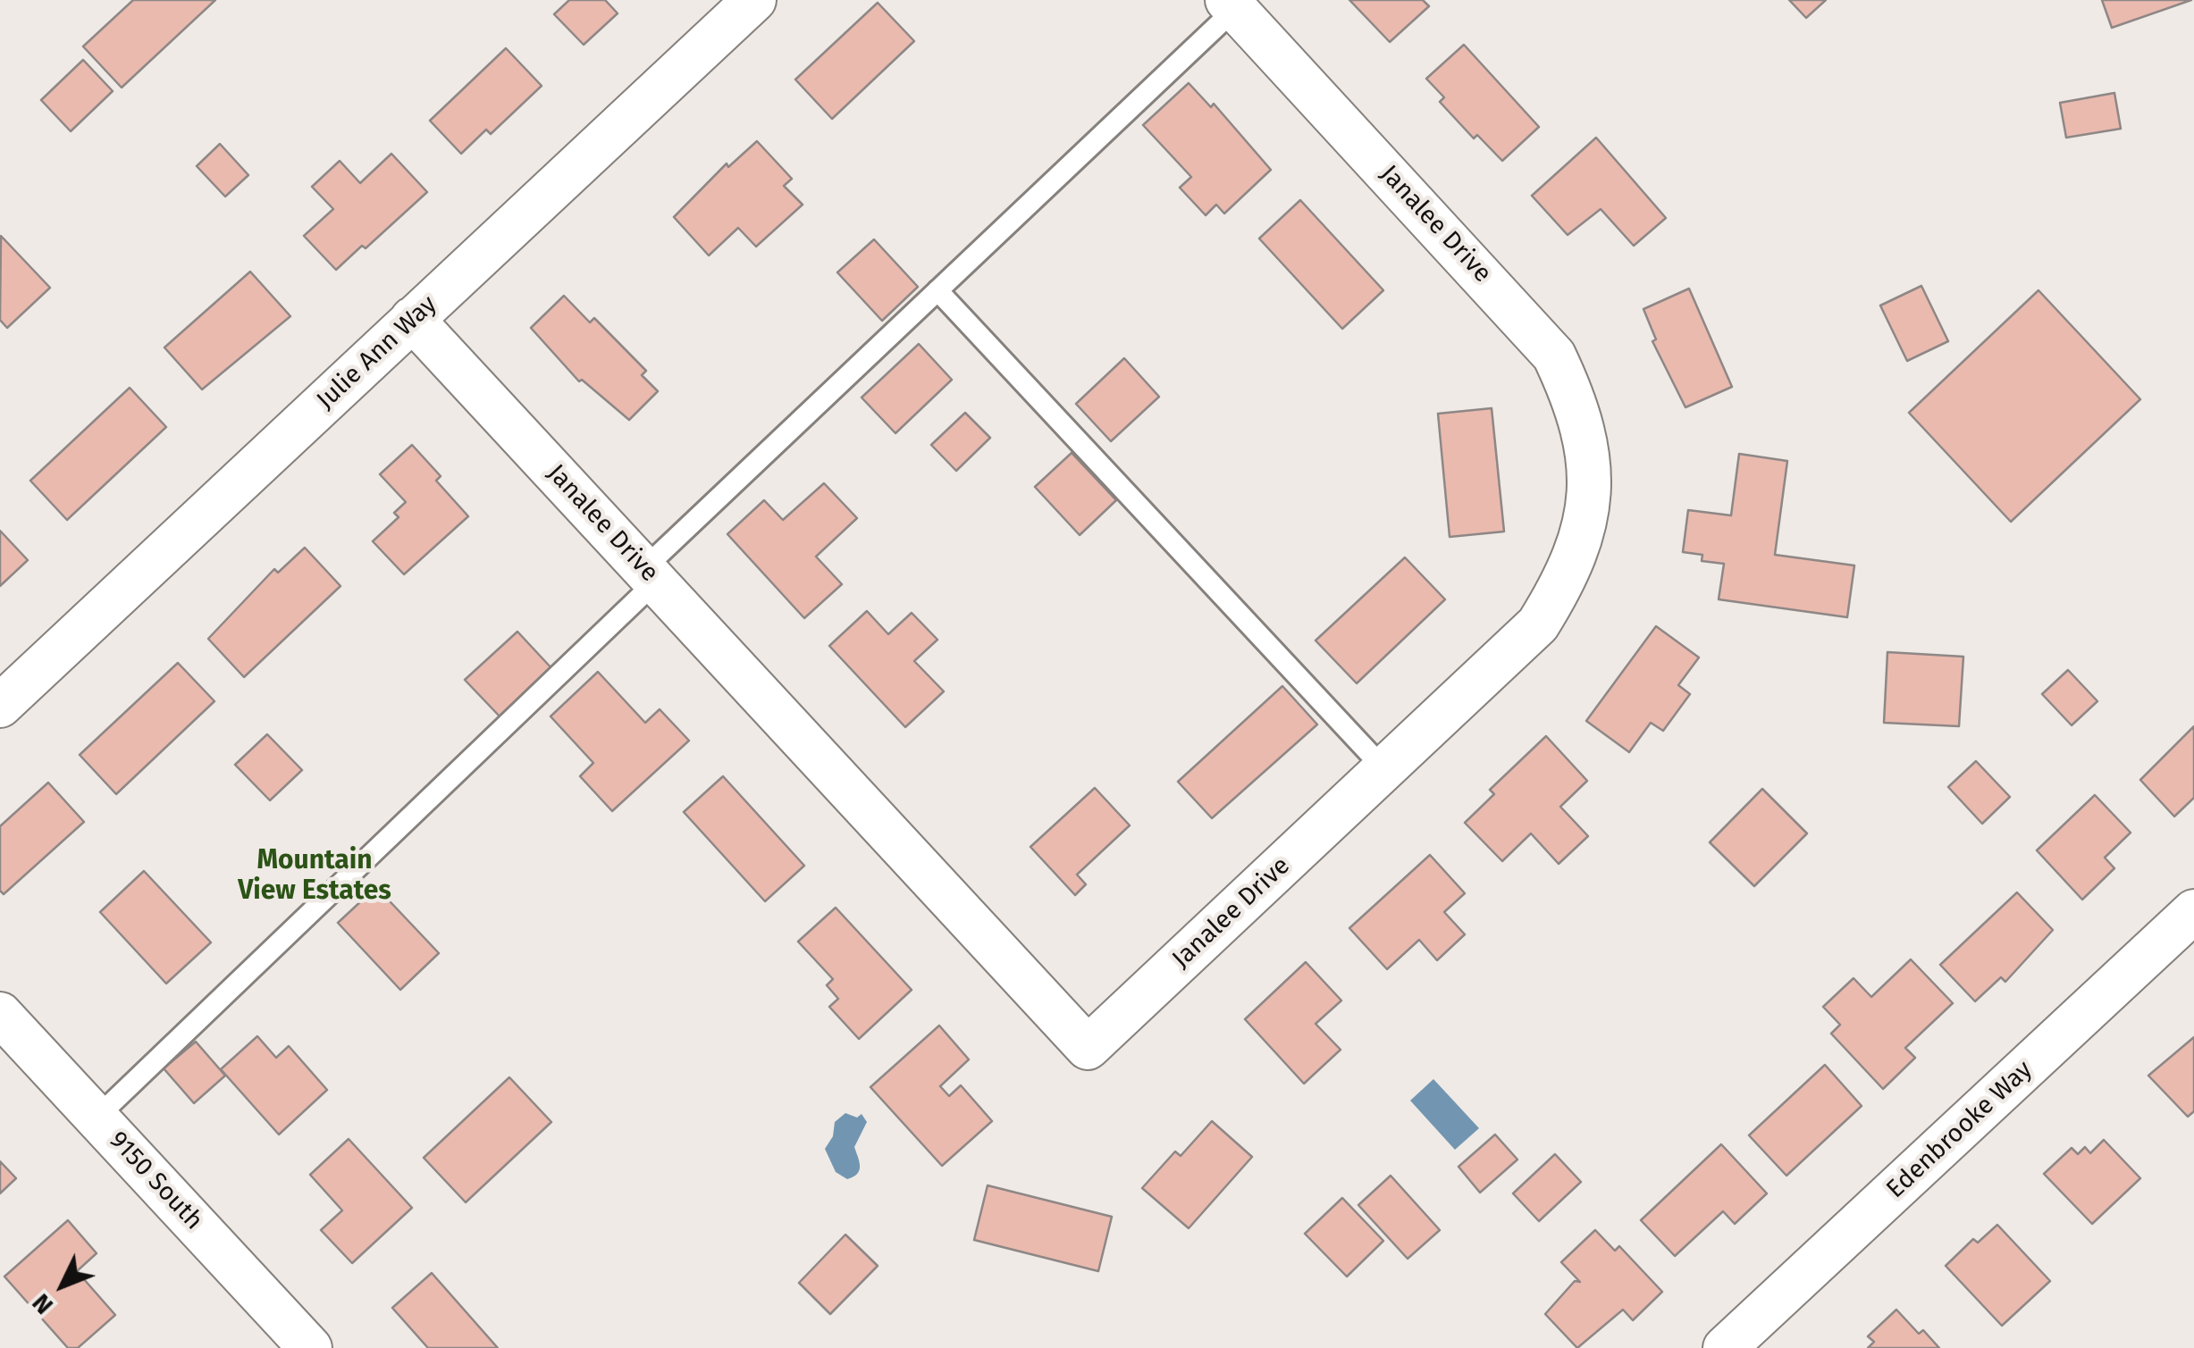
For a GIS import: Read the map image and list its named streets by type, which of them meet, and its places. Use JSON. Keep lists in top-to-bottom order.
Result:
{
  "streets": {
    "street": [
      "Janalee Drive",
      "Julie Ann Way",
      "Edenbrooke Way",
      "9150 South"
    ]
  },
  "crossings": [
    ["Janalee Drive", "Julie Ann Way"]
  ],
  "districts": ["Mountain View Estates"],
  "north": "bottom left"
}
